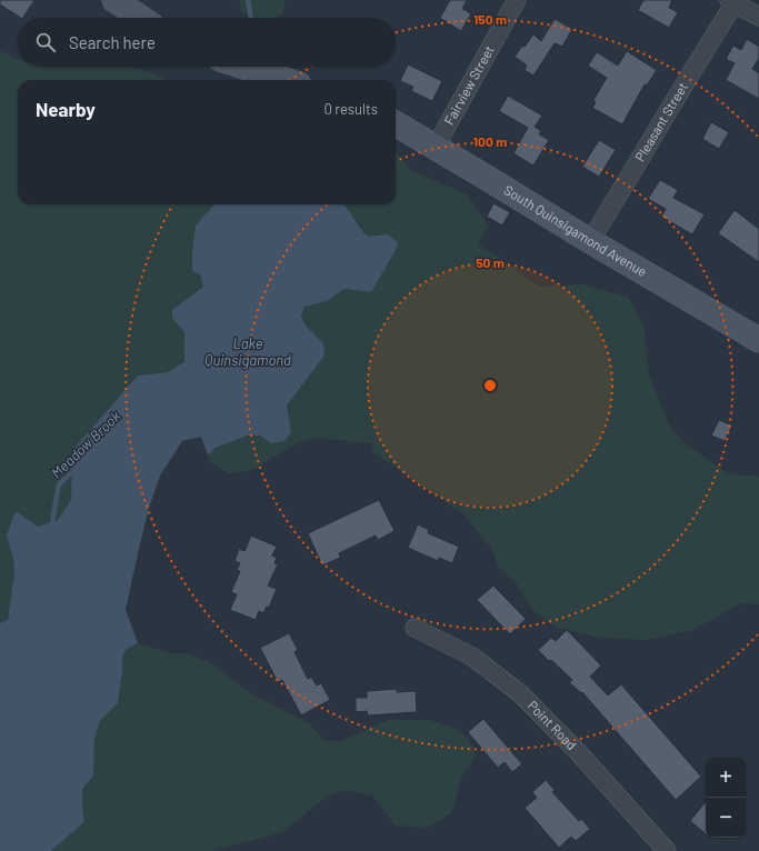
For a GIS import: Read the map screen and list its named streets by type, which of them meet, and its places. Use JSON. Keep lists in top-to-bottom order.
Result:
{
  "streets": {
    "main road": ["South Quinsigamond Avenue"],
    "street": ["Fairview Street", "Pleasant Street", "Point Road"]
  },
  "crossings": [
    ["Fairview Street", "South Quinsigamond Avenue"],
    ["Pleasant Street", "South Quinsigamond Avenue"]
  ],
  "water": ["Lake Quinsigamond", "Meadow Brook"],
  "page": {
    "search": "Search here",
    "heading": ["Nearby", "0 results"],
    "map_buttons": ["+", "−"]
  },
  "rings": ["150 m", "100 m", "50 m"]
}
